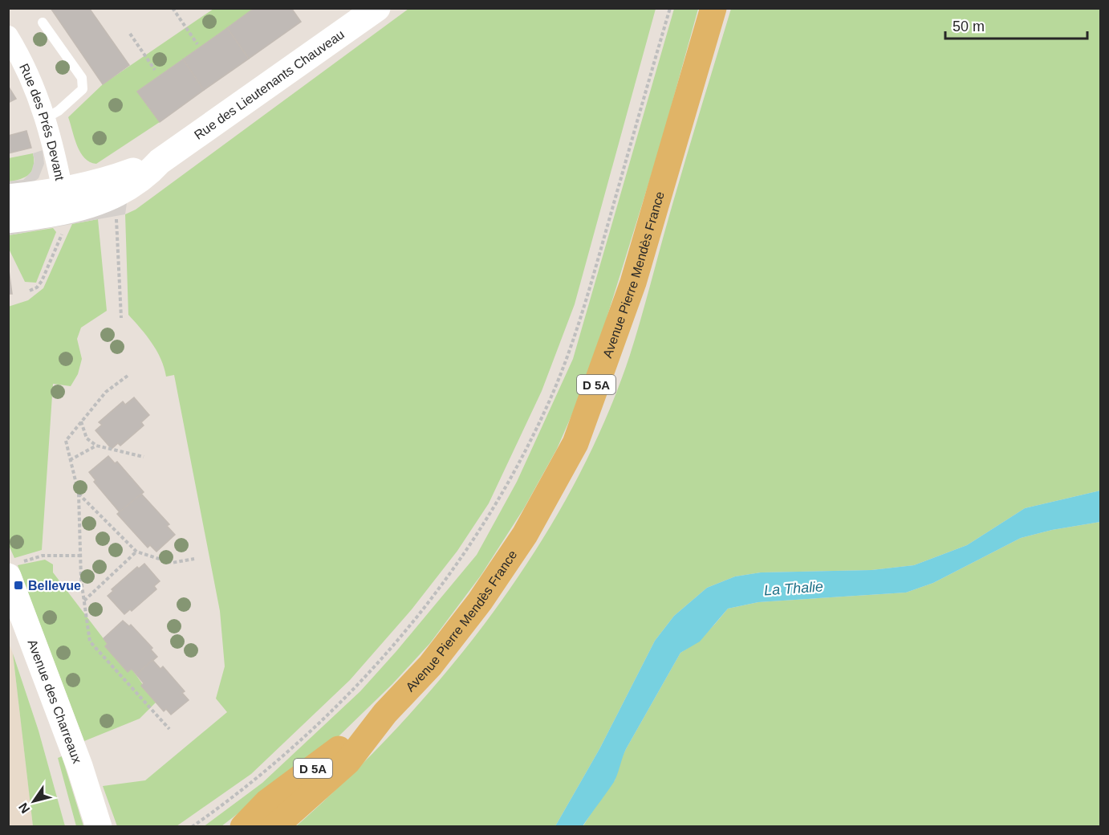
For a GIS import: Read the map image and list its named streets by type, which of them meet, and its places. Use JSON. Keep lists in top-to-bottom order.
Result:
{
  "streets": {
    "main road": ["Avenue Pierre Mendès France", "D 5A"],
    "street": ["Rue des Lieutenants Chauveau", "Rue des Prés Devant", "Avenue des Charreaux"]
  },
  "crossings": [
    ["Rue des Lieutenants Chauveau", "Rue des Prés Devant"]
  ],
  "water": ["La Thalie"],
  "places": {
    "transit": ["Bellevue"]
  },
  "scale_bar": "50 m",
  "north": "bottom left"
}
